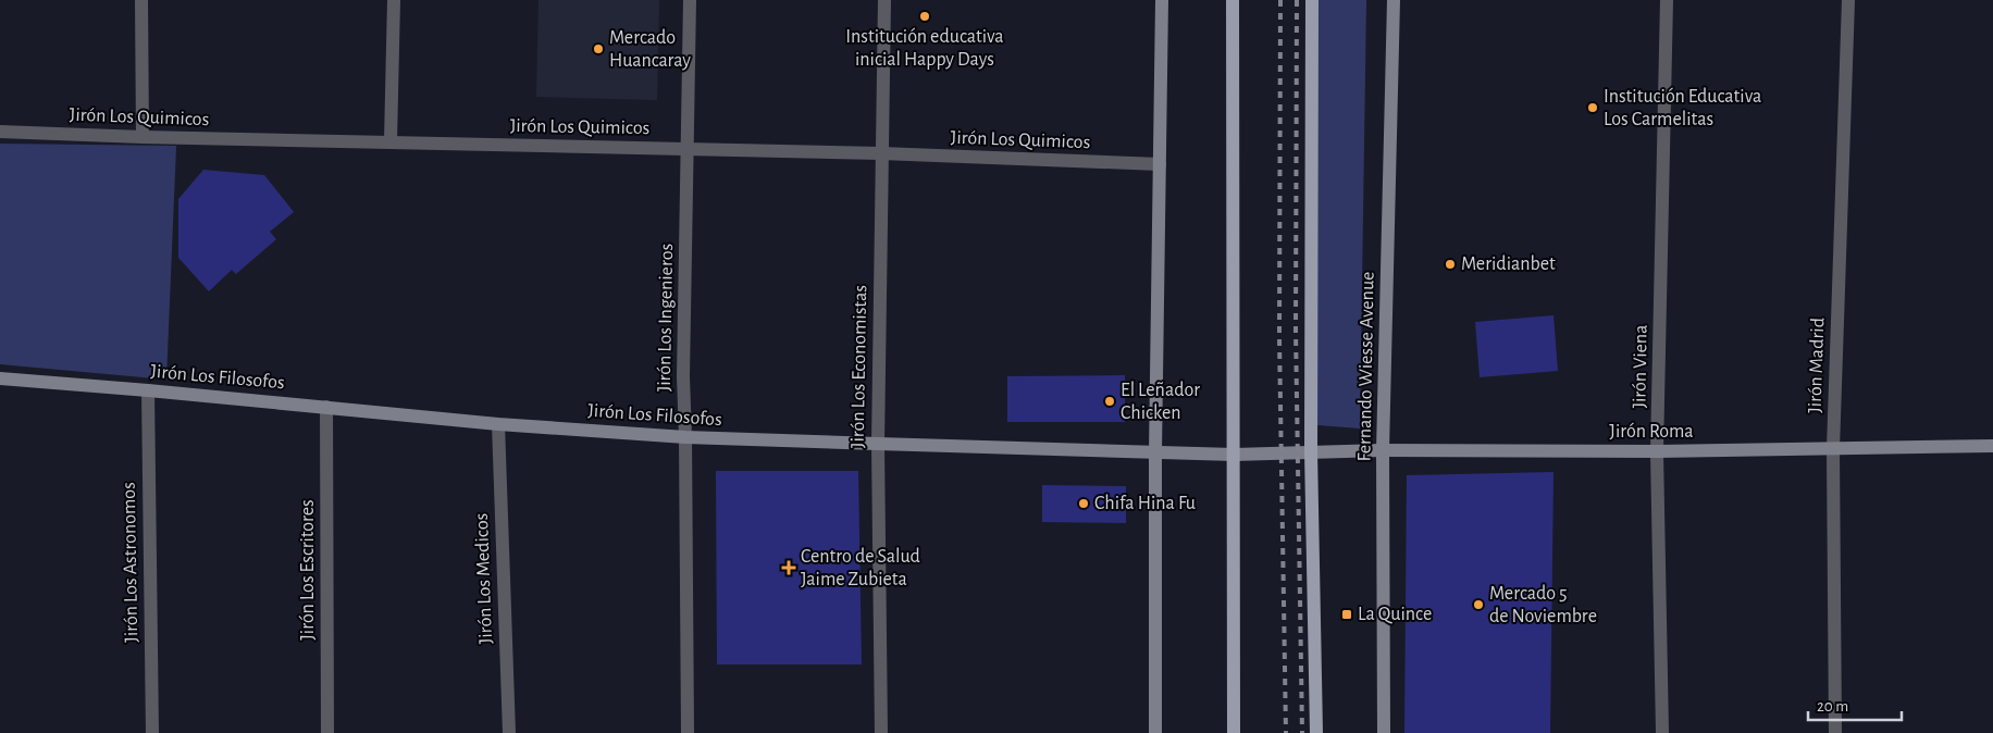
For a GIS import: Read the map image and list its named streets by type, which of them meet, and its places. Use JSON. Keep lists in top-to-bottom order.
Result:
{
  "streets": {
    "street": [
      "Jirón Los Quimicos",
      "Jirón Los Ingenieros",
      "Jirón Madrid",
      "Jirón Los Economistas",
      "Fernando Wiesse Avenue",
      "Jirón Viena",
      "Jirón Los Filosofos",
      "Jirón Roma",
      "Jirón Los Astronomos",
      "Jirón Los Escritores",
      "Jirón Los Medicos"
    ]
  },
  "crossings": [
    ["Jirón Los Quimicos", "Jirón Los Ingenieros"],
    ["Jirón Los Quimicos", "Jirón Los Economistas"],
    ["Jirón Los Ingenieros", "Jirón Los Filosofos"],
    ["Jirón Madrid", "Jirón Roma"],
    ["Jirón Los Economistas", "Jirón Los Filosofos"],
    ["Fernando Wiesse Avenue", "Jirón Roma"],
    ["Jirón Viena", "Jirón Roma"],
    ["Jirón Los Filosofos", "Jirón Roma"],
    ["Jirón Los Filosofos", "Jirón Los Astronomos"],
    ["Jirón Los Filosofos", "Jirón Los Escritores"],
    ["Jirón Los Filosofos", "Jirón Los Medicos"]
  ],
  "places": {
    "other": [
      "Institución educativa inicial Happy Days",
      "Mercado Huancaray",
      "Institución Educativa Los Carmelitas",
      "Meridianbet",
      "El Leñador Chicken",
      "Chifa Hina Fu",
      "Mercado 5 de Noviembre"
    ],
    "health": ["Centro de Salud Jaime Zubieta"],
    "transit": ["La Quince"]
  },
  "scale_bar": "20 m"
}
